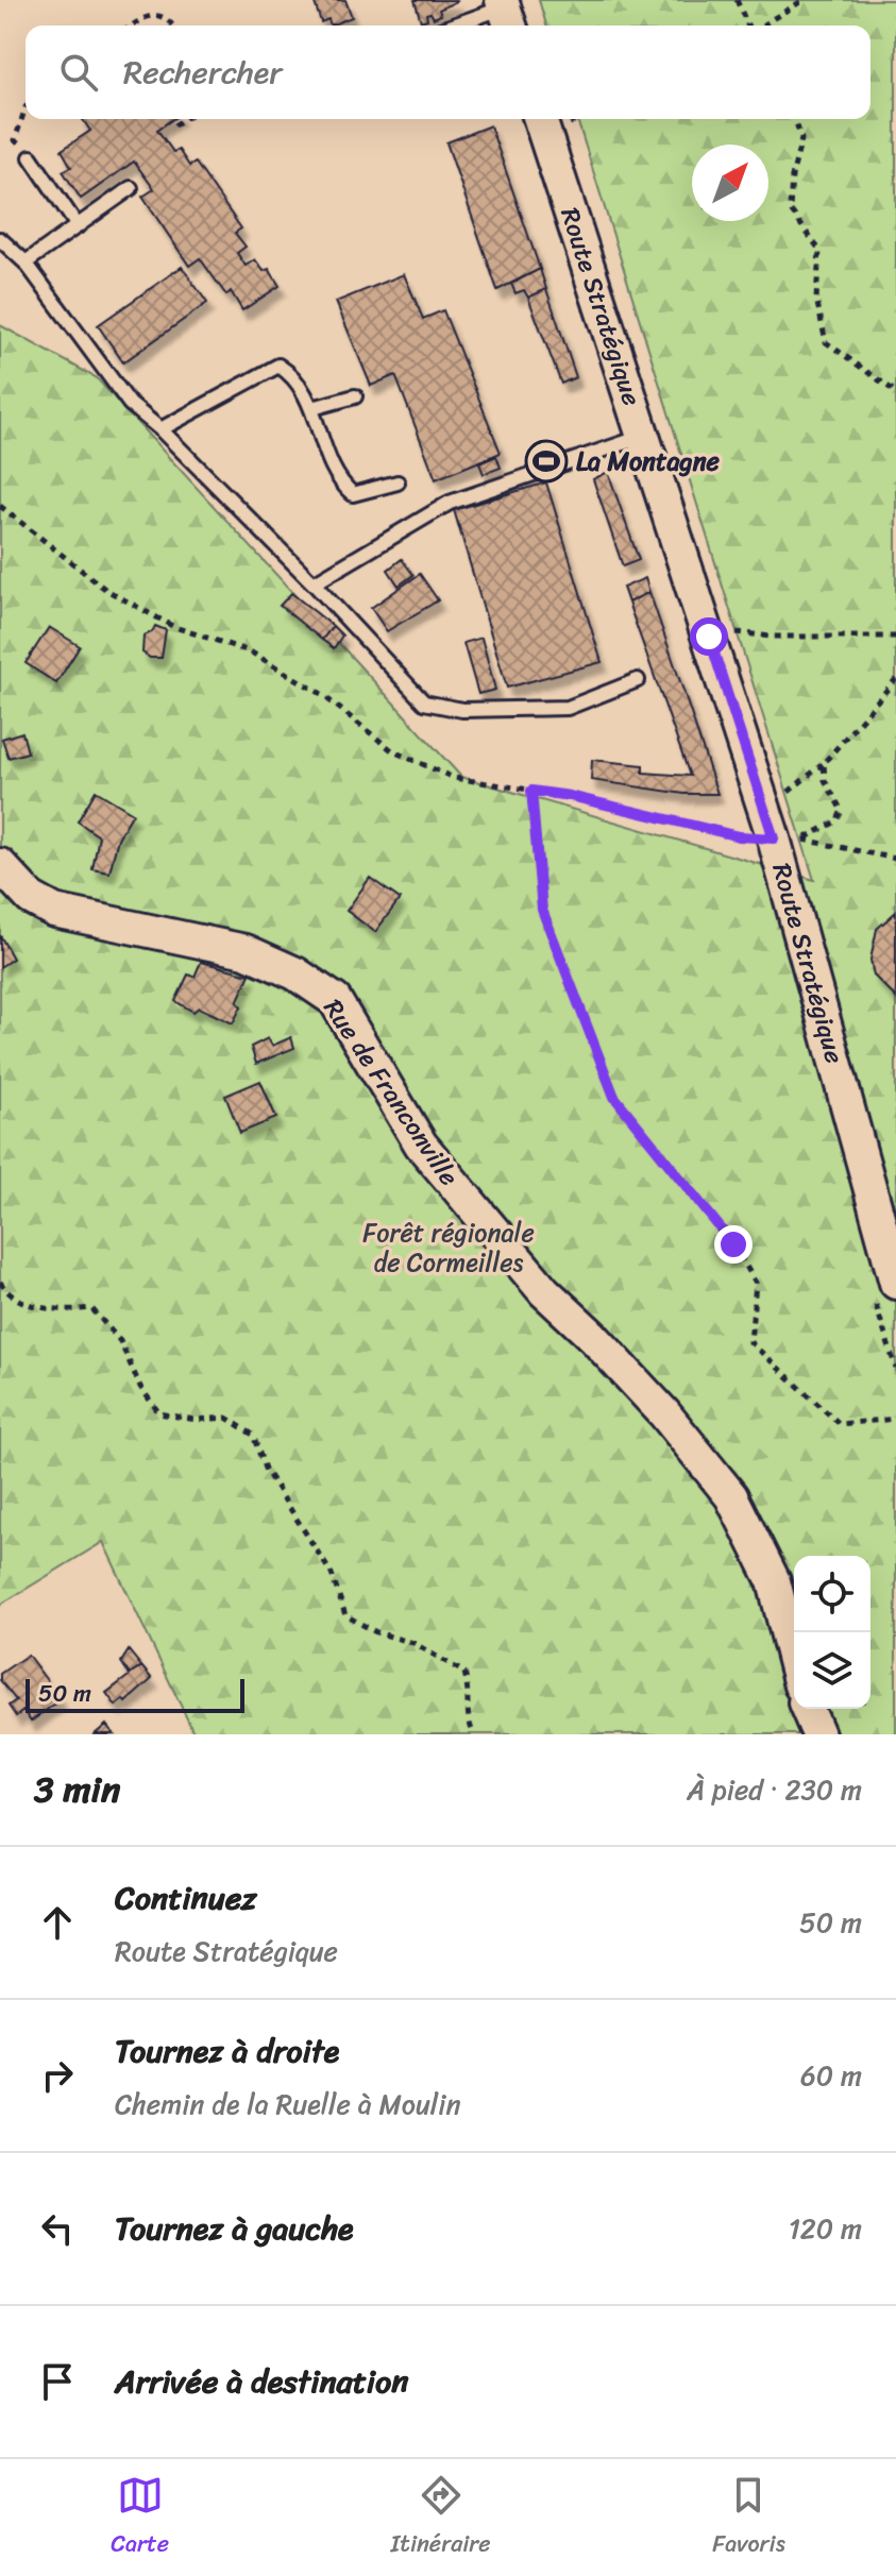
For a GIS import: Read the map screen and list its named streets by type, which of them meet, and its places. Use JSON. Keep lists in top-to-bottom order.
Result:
{
  "streets": {
    "street": ["Route Stratégique", "Rue de Franconville"]
  },
  "parks": ["Forêt régionale de Cormeilles"],
  "places": {
    "sports": ["La Montagne"]
  },
  "scale_bar": "50 m",
  "north": "top right",
  "page": {
    "search": "Rechercher",
    "scale": "50 m",
    "heading": ["3 min", "À pied · 230 m"],
    "list": [
      ["Continuez", "Route Stratégique", "50 m"],
      ["Tournez à droite", "Chemin de la Ruelle à Moulin", "60 m"],
      ["Tournez à gauche", "120 m"],
      "Arrivée à destination"
    ],
    "nav": ["Carte", "Itinéraire", "Favoris"]
  }
}
